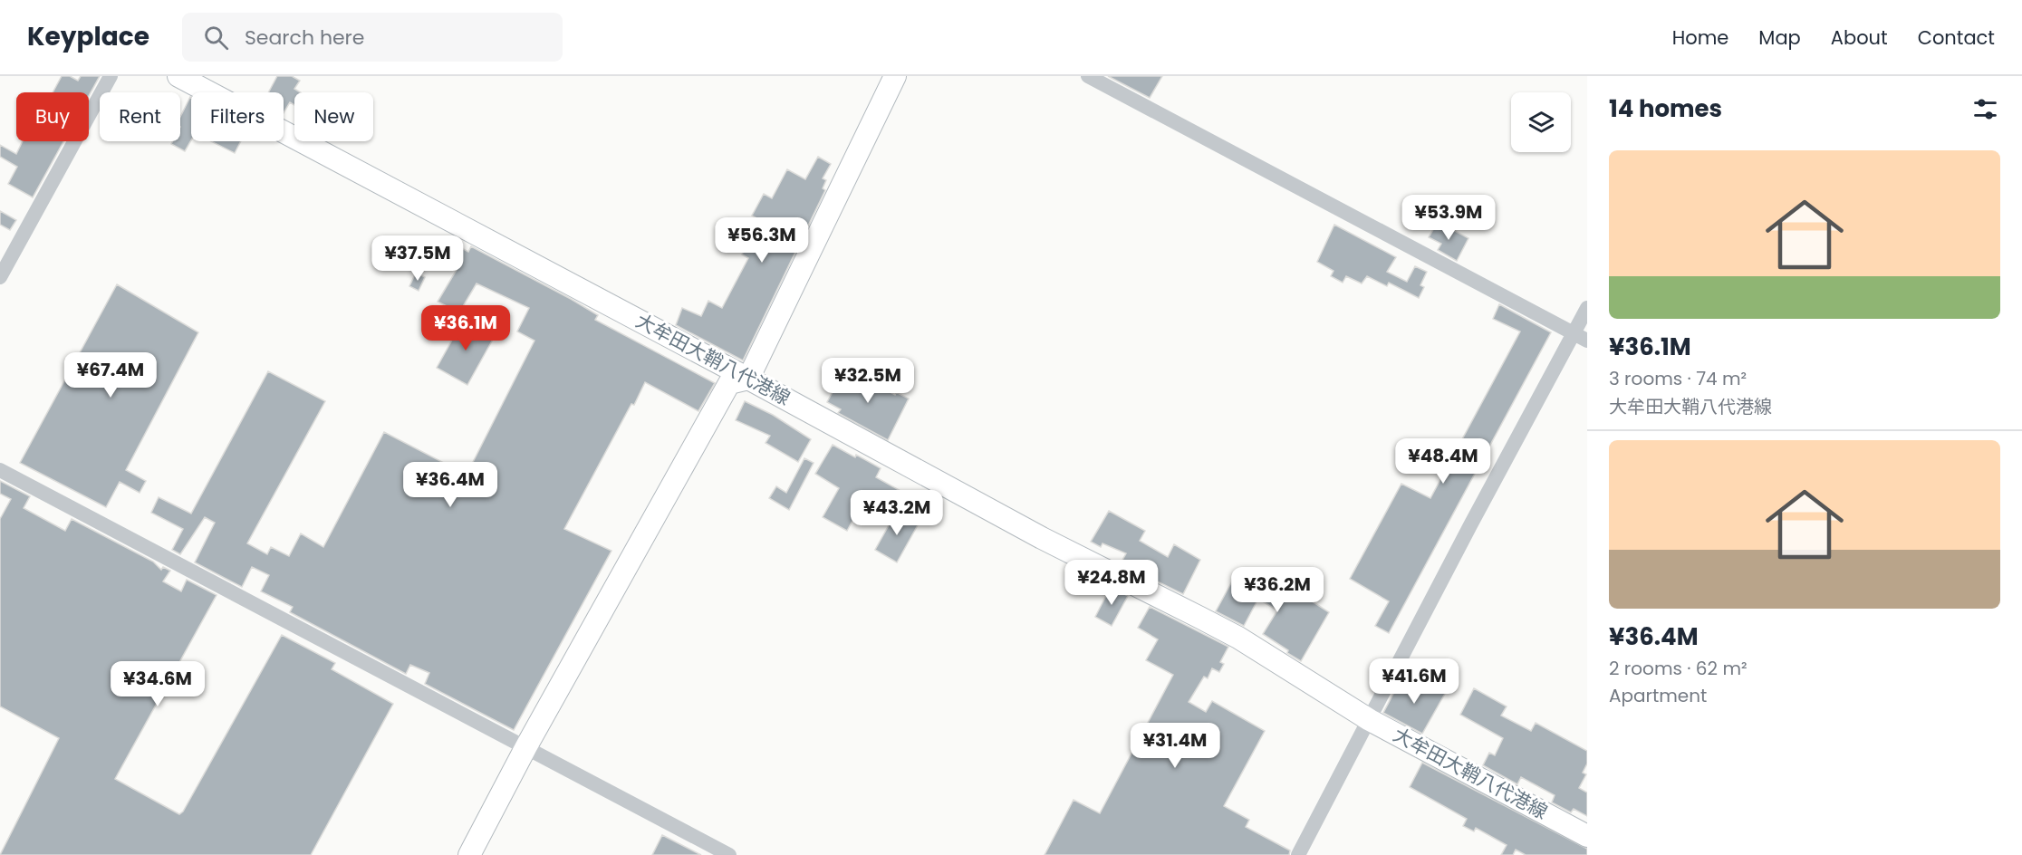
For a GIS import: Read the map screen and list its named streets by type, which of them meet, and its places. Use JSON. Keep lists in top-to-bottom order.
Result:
{
  "streets": {
    "main road": ["大牟田大鞘八代港線"]
  },
  "page": {
    "header": "Keyplace",
    "search": "Search here",
    "nav": [
      "Home",
      "Map",
      "About",
      "Contact"
    ],
    "heading": "14 homes",
    "chip": [
      "Buy",
      "Rent",
      "Filters",
      "New"
    ],
    "list": [
      {
        "name": "¥36.1M",
        "note": "3 rooms · 74 m² · 大牟田大鞘八代港線"
      },
      {
        "name": "¥36.4M",
        "note": "2 rooms · 62 m² · Apartment"
      }
    ],
    "price": [
      "¥53.9M",
      "¥56.3M",
      "¥37.5M",
      "¥36.1M",
      "¥67.4M",
      "¥32.5M",
      "¥48.4M",
      "¥36.4M",
      "¥43.2M",
      "¥24.8M",
      "¥36.2M",
      "¥41.6M",
      "¥34.6M",
      "¥31.4M"
    ]
  }
}
